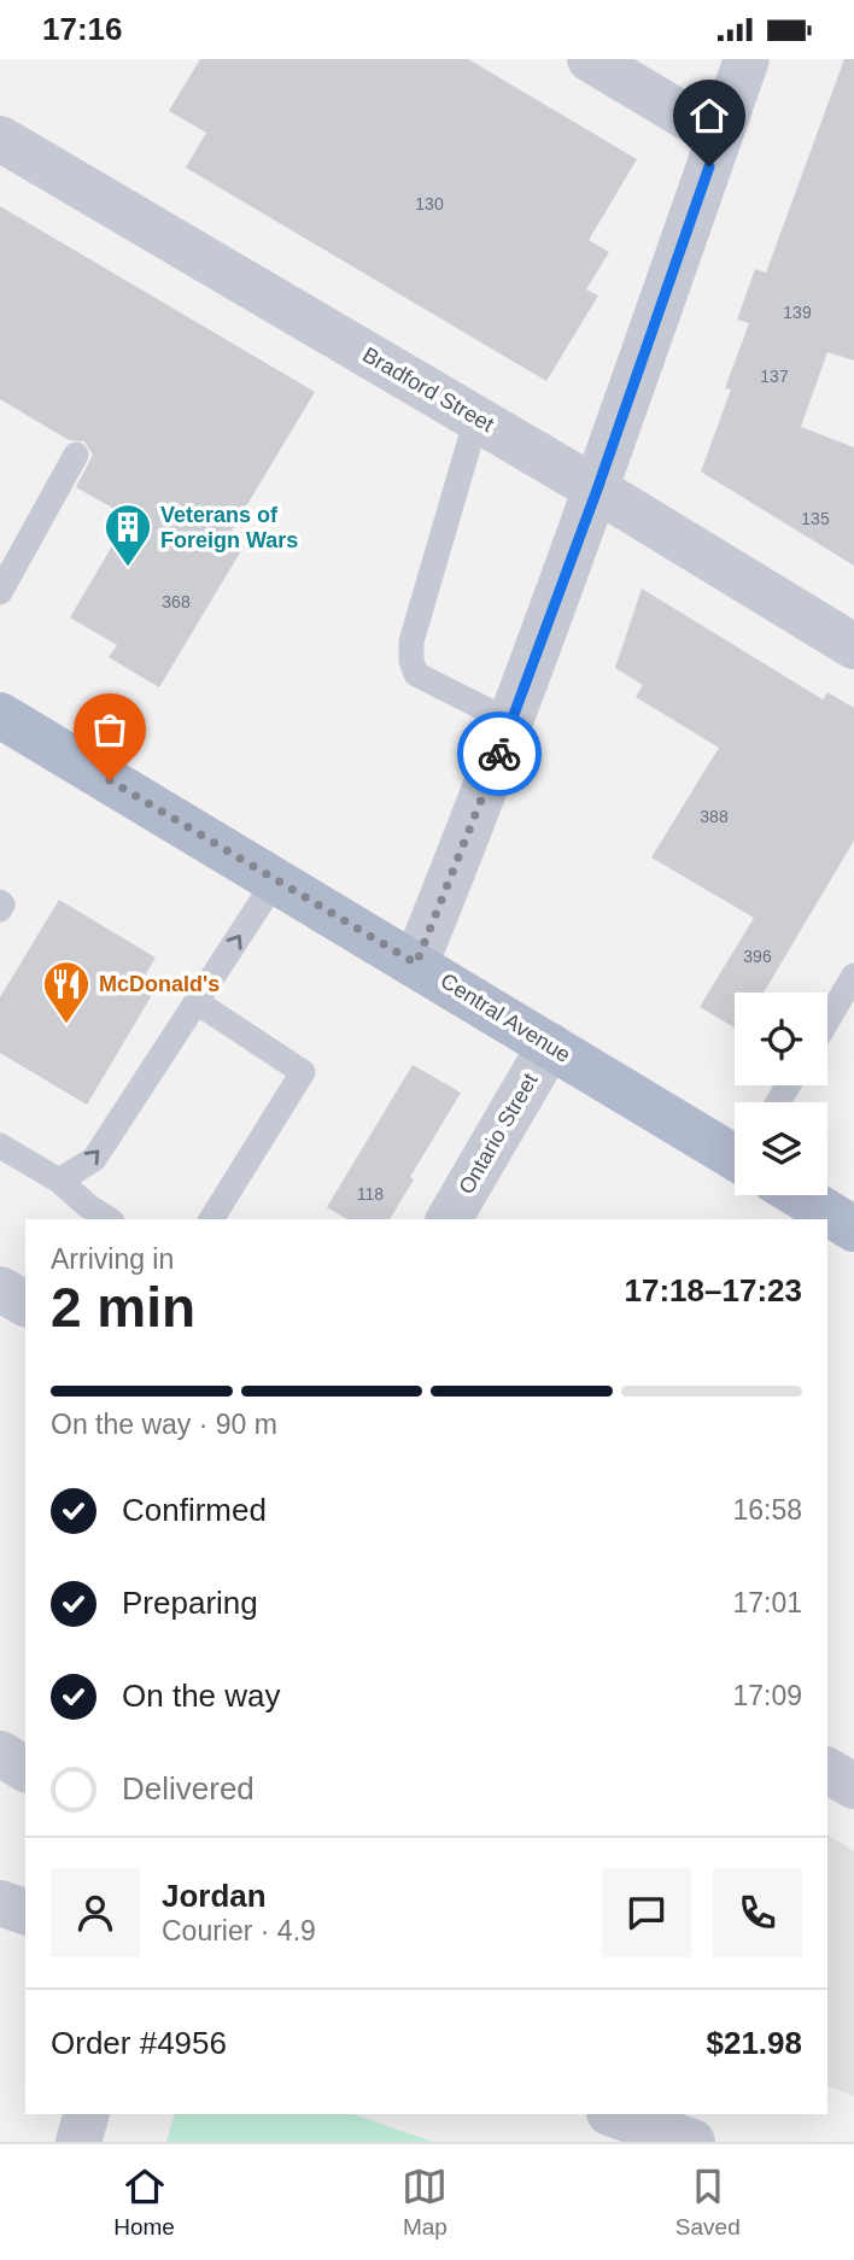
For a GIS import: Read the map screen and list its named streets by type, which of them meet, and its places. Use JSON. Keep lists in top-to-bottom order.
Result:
{
  "streets": {
    "main road": ["Central Avenue"],
    "street": ["Bradford Street", "Ontario Street"]
  },
  "crossings": [
    ["Central Avenue", "Ontario Street"]
  ],
  "places": {
    "building": ["Veterans of Foreign Wars"],
    "restaurant": ["McDonald's"]
  },
  "house_numbers": [
    "130",
    "139",
    "137",
    "135",
    "368",
    "388",
    "396",
    "118"
  ],
  "page": {
    "status": "17:16",
    "heading": ["2 min", "Arriving in", "17:18–17:23"],
    "panel": [
      "Jordan",
      "Courier · 4.9",
      "Order #4956",
      "$21.98"
    ],
    "bar": "On the way · 90 m",
    "list": [
      ["Confirmed", "16:58"],
      ["Preparing", "17:01"],
      ["On the way", "17:09"],
      "Delivered"
    ],
    "tabs": ["Home", "Map", "Saved"]
  }
}
